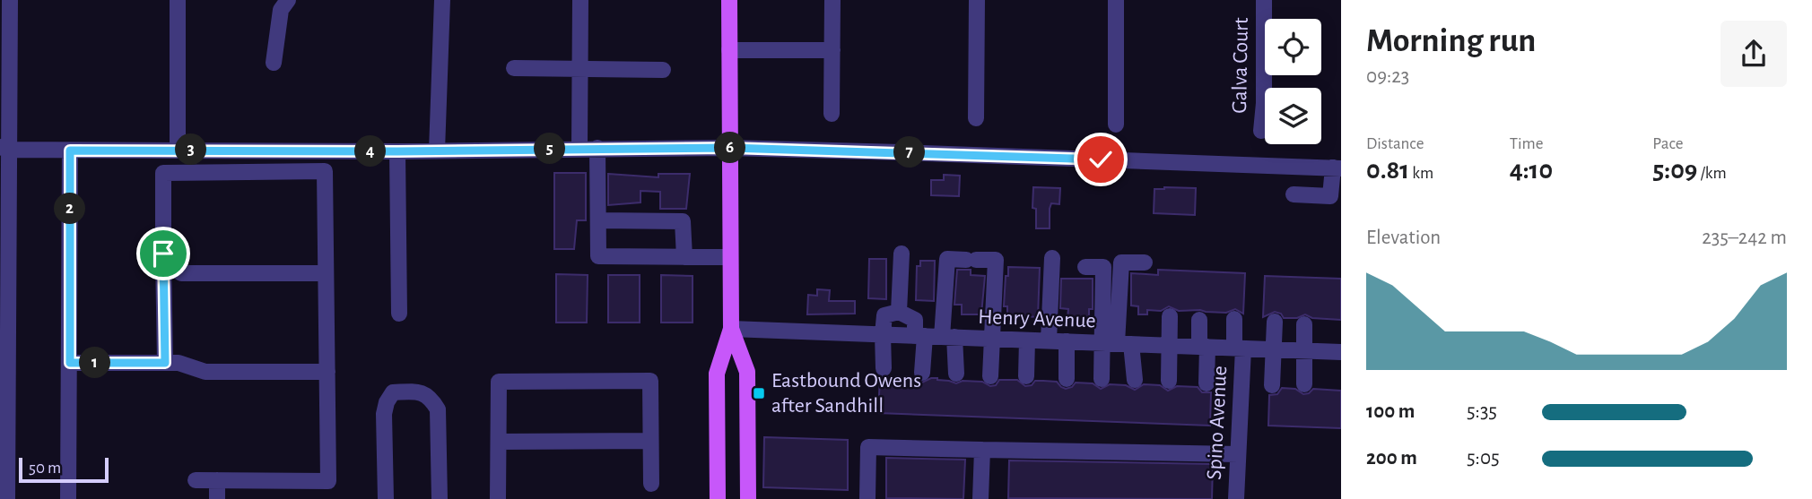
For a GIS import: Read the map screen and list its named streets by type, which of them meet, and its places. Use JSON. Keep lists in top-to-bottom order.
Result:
{
  "streets": {
    "street": ["Galva Court", "Henry Avenue", "Spino Avenue"]
  },
  "crossings": [
    ["Henry Avenue", "Spino Avenue"]
  ],
  "places": {
    "transit": ["Eastbound Owens after Sandhill"]
  },
  "scale_bar": "50 m",
  "page": {
    "heading": ["Morning run", "09:23"],
    "stats": [
      ["Distance", "0.81 km"],
      ["Time", "4:10"],
      ["Pace", "5:09 /km"]
    ],
    "pins": [
      "6",
      "5",
      "3",
      "4",
      "7",
      "2",
      "1"
    ],
    "chart": ["Elevation", "235–242 m"],
    "list": [
      {
        "name": "100 m",
        "note": "5:35"
      },
      {
        "name": "200 m",
        "note": "5:05"
      }
    ],
    "scale": "50 m"
  }
}
